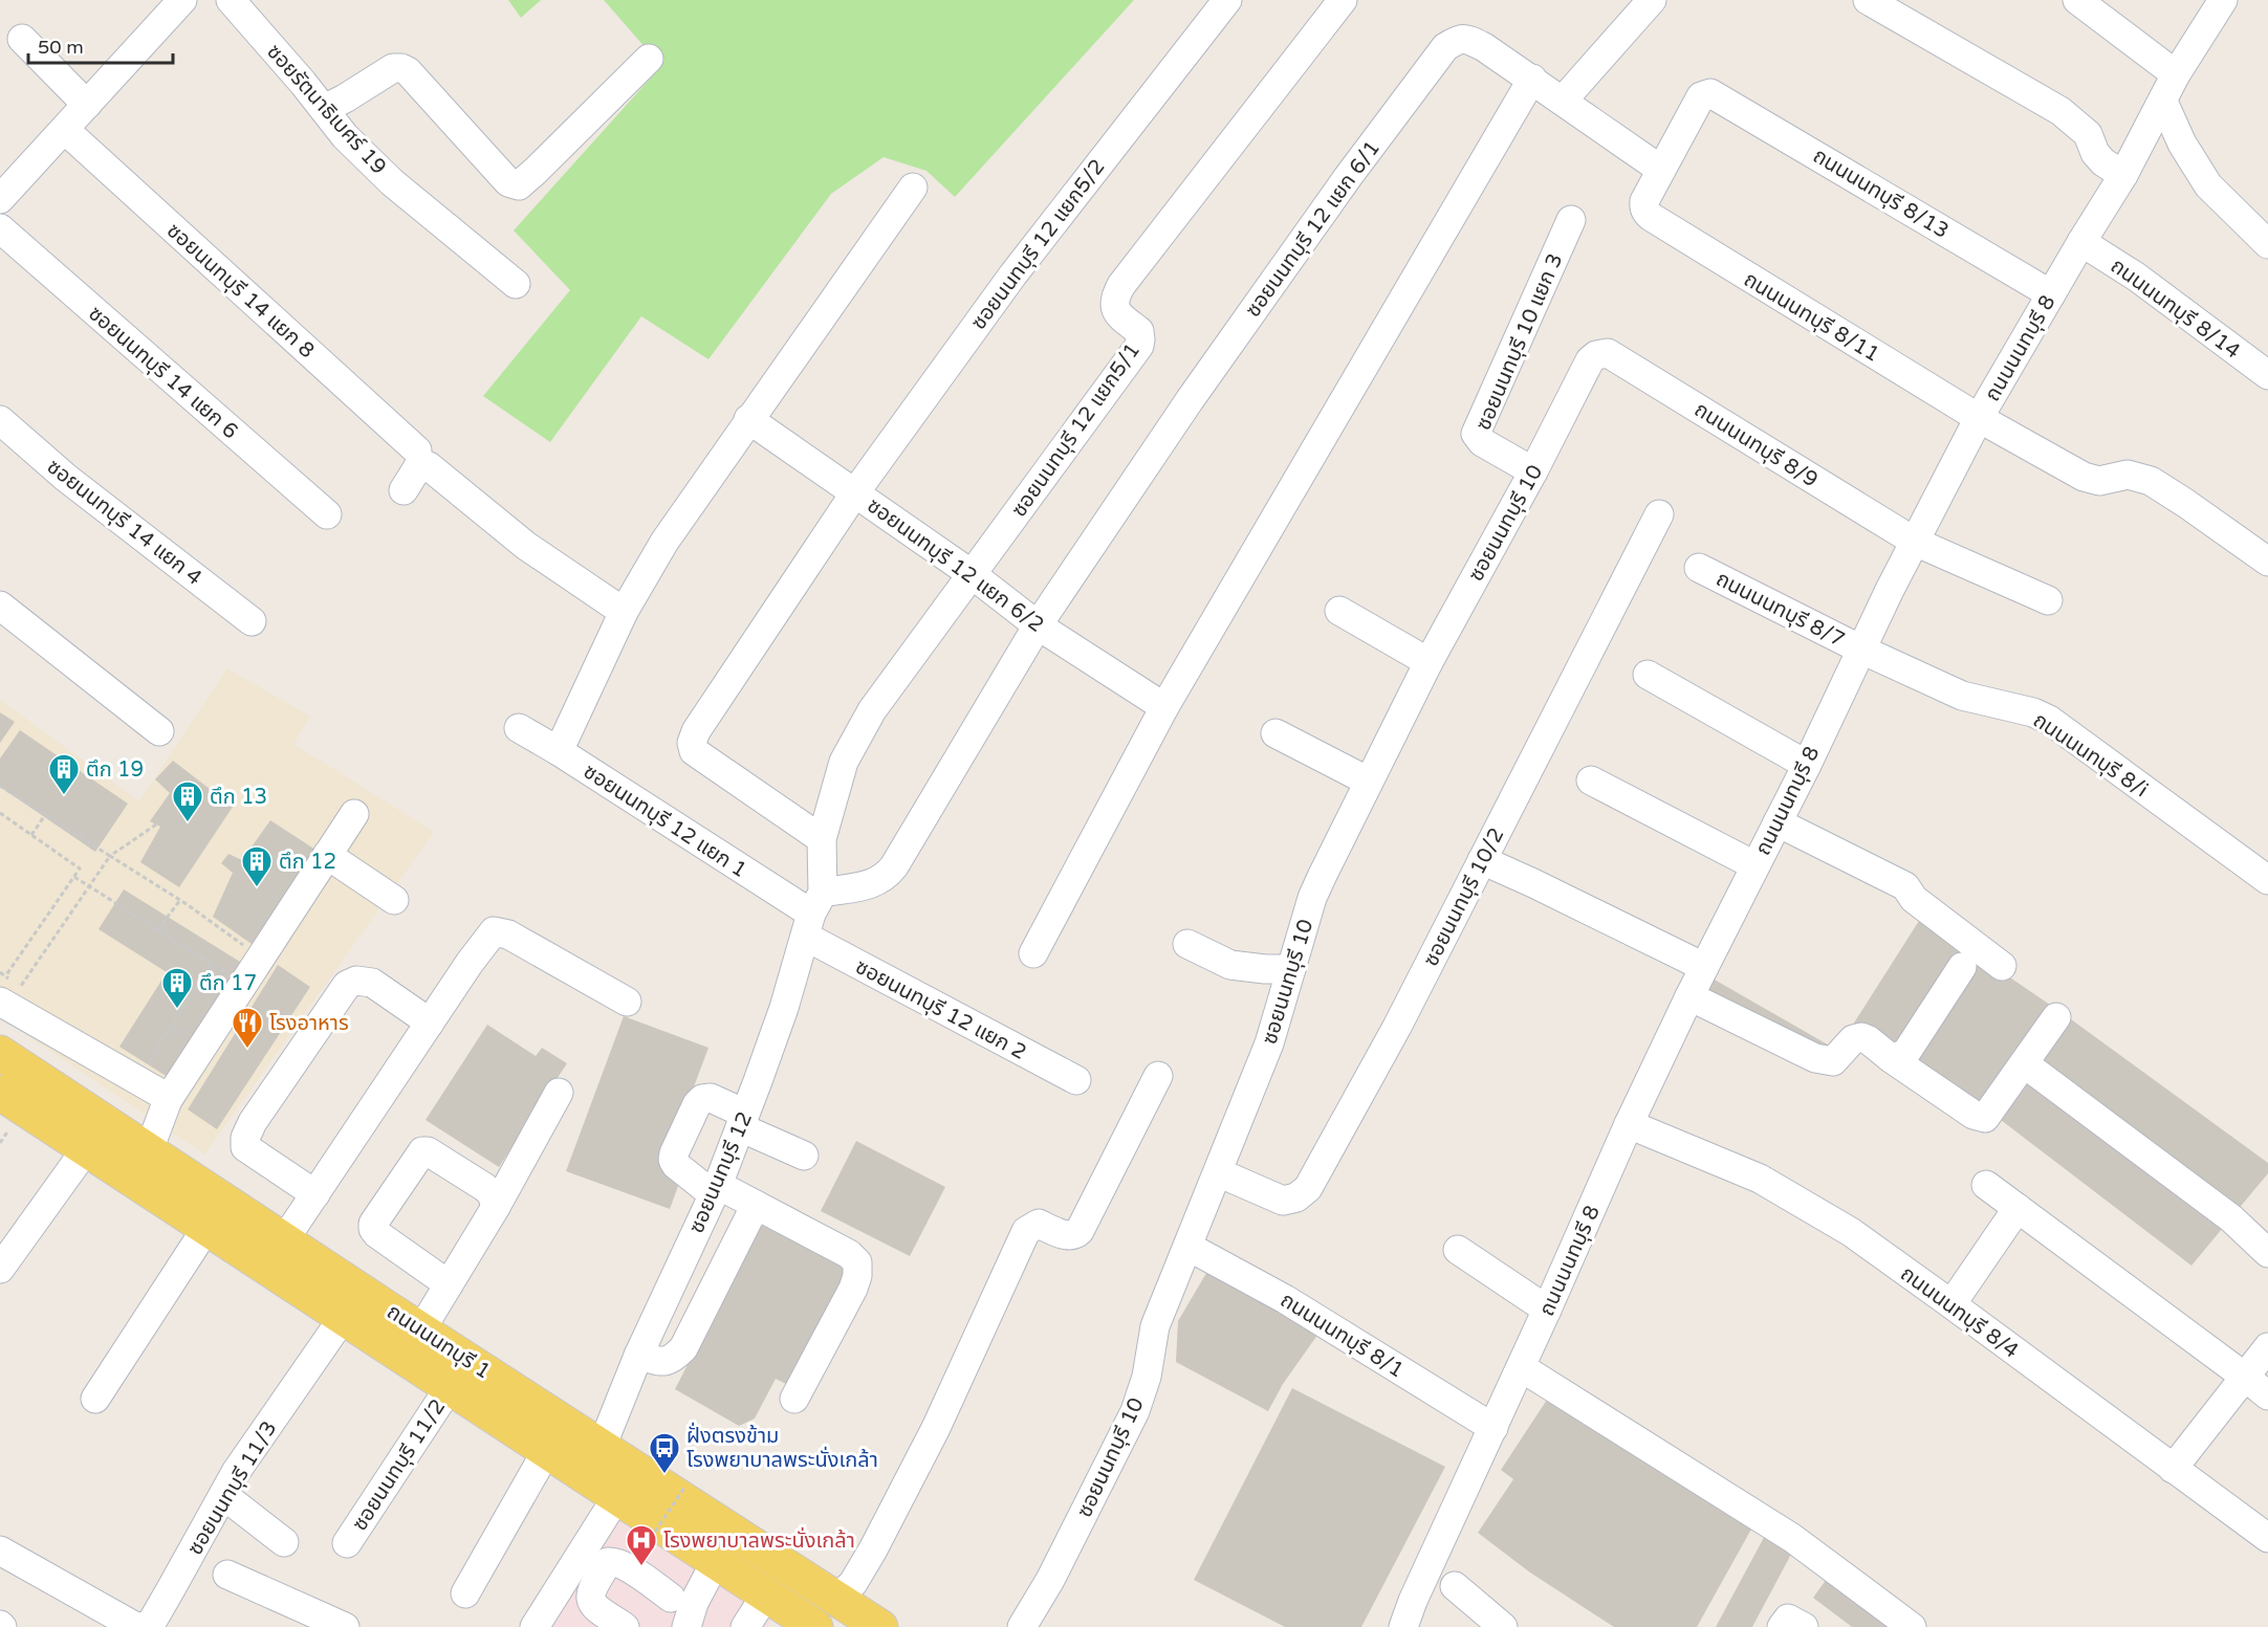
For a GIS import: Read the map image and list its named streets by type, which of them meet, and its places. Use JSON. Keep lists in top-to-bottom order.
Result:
{
  "streets": {
    "main road": ["ถนนนนทบุรี 1"],
    "street": [
      "ซอยรัตนาธิเบศร์ 19",
      "ถนนนนทบุรี 8/13",
      "ซอยนนทบุรี 12 แยก 6/1",
      "ซอยนนทบุรี 12 แยก5/2",
      "ซอยนนทบุรี 14 แยก 8",
      "ถนนนนทบุรี 8/14",
      "ถนนนนทบุรี 8/11",
      "ซอยนนทบุรี 10 แยก 3",
      "ถนนนนทบุรี 8",
      "ซอยนนทบุรี 14 แยก 6",
      "ซอยนนทบุรี 12 แยก5/1",
      "ถนนนนทบุรี 8/9",
      "ซอยนนทบุรี 14 แยก 4",
      "ซอยนนทบุรี 10",
      "ซอยนนทบุรี 12 แยก 6/2",
      "ถนนนนทบุรี 8/7",
      "ถนนนนทบุรี 8/i",
      "ซอยนนทบุรี 12 แยก 1",
      "ซอยนนทบุรี 10/2",
      "ซอยนนทบุรี 12 แยก 2",
      "ซอยนนทบุรี 12",
      "ถนนนนทบุรี 8/4",
      "ถนนนนทบุรี 8/1",
      "ซอยนนทบุรี 11/2",
      "ซอยนนทบุรี 11/3"
    ]
  },
  "crossings": [
    ["ถนนนนทบุรี 8/13", "ซอยนนทบุรี 12 แยก 6/1"],
    ["ถนนนนทบุรี 8/13", "ถนนนนทบุรี 8/11"],
    ["ถนนนนทบุรี 8/13", "ถนนนนทบุรี 8"],
    ["ซอยนนทบุรี 12 แยก 6/1", "ถนนนนทบุรี 8/11"],
    ["ซอยนนทบุรี 12 แยก 6/1", "ซอยนนทบุรี 12 แยก 6/2"],
    ["ซอยนนทบุรี 12 แยก5/2", "ซอยนนทบุรี 12 แยก5/1"],
    ["ซอยนนทบุรี 12 แยก5/2", "ซอยนนทบุรี 12 แยก 6/2"],
    ["ถนนนนทบุรี 8/14", "ถนนนนทบุรี 8"],
    ["ถนนนนทบุรี 8/11", "ถนนนนทบุรี 8"],
    ["ซอยนนทบุรี 10 แยก 3", "ซอยนนทบุรี 10"],
    ["ถนนนนทบุรี 8", "ถนนนนทบุรี 8/9"],
    ["ถนนนนทบุรี 8", "ถนนนนทบุรี 8/7"],
    ["ถนนนนทบุรี 8", "ถนนนนทบุรี 8/i"],
    ["ถนนนนทบุรี 8", "ถนนนนทบุรี 8/4"],
    ["ถนนนนทบุรี 8", "ถนนนนทบุรี 8/1"],
    ["ซอยนนทบุรี 12 แยก5/1", "ซอยนนทบุรี 12 แยก 6/2"],
    ["ซอยนนทบุรี 12 แยก5/1", "ซอยนนทบุรี 12 แยก 1"],
    ["ซอยนนทบุรี 12 แยก5/1", "ซอยนนทบุรี 12 แยก 2"],
    ["ซอยนนทบุรี 12 แยก5/1", "ซอยนนทบุรี 12"],
    ["ถนนนนทบุรี 8/9", "ซอยนนทบุรี 10"],
    ["ซอยนนทบุรี 10", "ซอยนนทบุรี 10/2"],
    ["ซอยนนทบุรี 10", "ถนนนนทบุรี 8/1"],
    ["ถนนนนทบุรี 8/7", "ถนนนนทบุรี 8/i"],
    ["ซอยนนทบุรี 12 แยก 1", "ซอยนนทบุรี 12 แยก 2"],
    ["ซอยนนทบุรี 12 แยก 1", "ซอยนนทบุรี 12"],
    ["ซอยนนทบุรี 12 แยก 2", "ซอยนนทบุรี 12"],
    ["ซอยนนทบุรี 12", "ถนนนนทบุรี 1"],
    ["ถนนนนทบุรี 1", "ซอยนนทบุรี 11/2"],
    ["ถนนนนทบุรี 1", "ซอยนนทบุรี 11/3"]
  ],
  "places": {
    "building": [
      "ตึก 19",
      "ตึก 13",
      "ตึก 12",
      "ตึก 17"
    ],
    "restaurant": ["โรงอาหาร"],
    "bus stop": ["ฝั่งตรงข้าม โรงพยาบาลพระนั่งเกล้า"],
    "hospital": ["โรงพยาบาลพระนั่งเกล้า"]
  },
  "scale_bar": "50 m"
}
